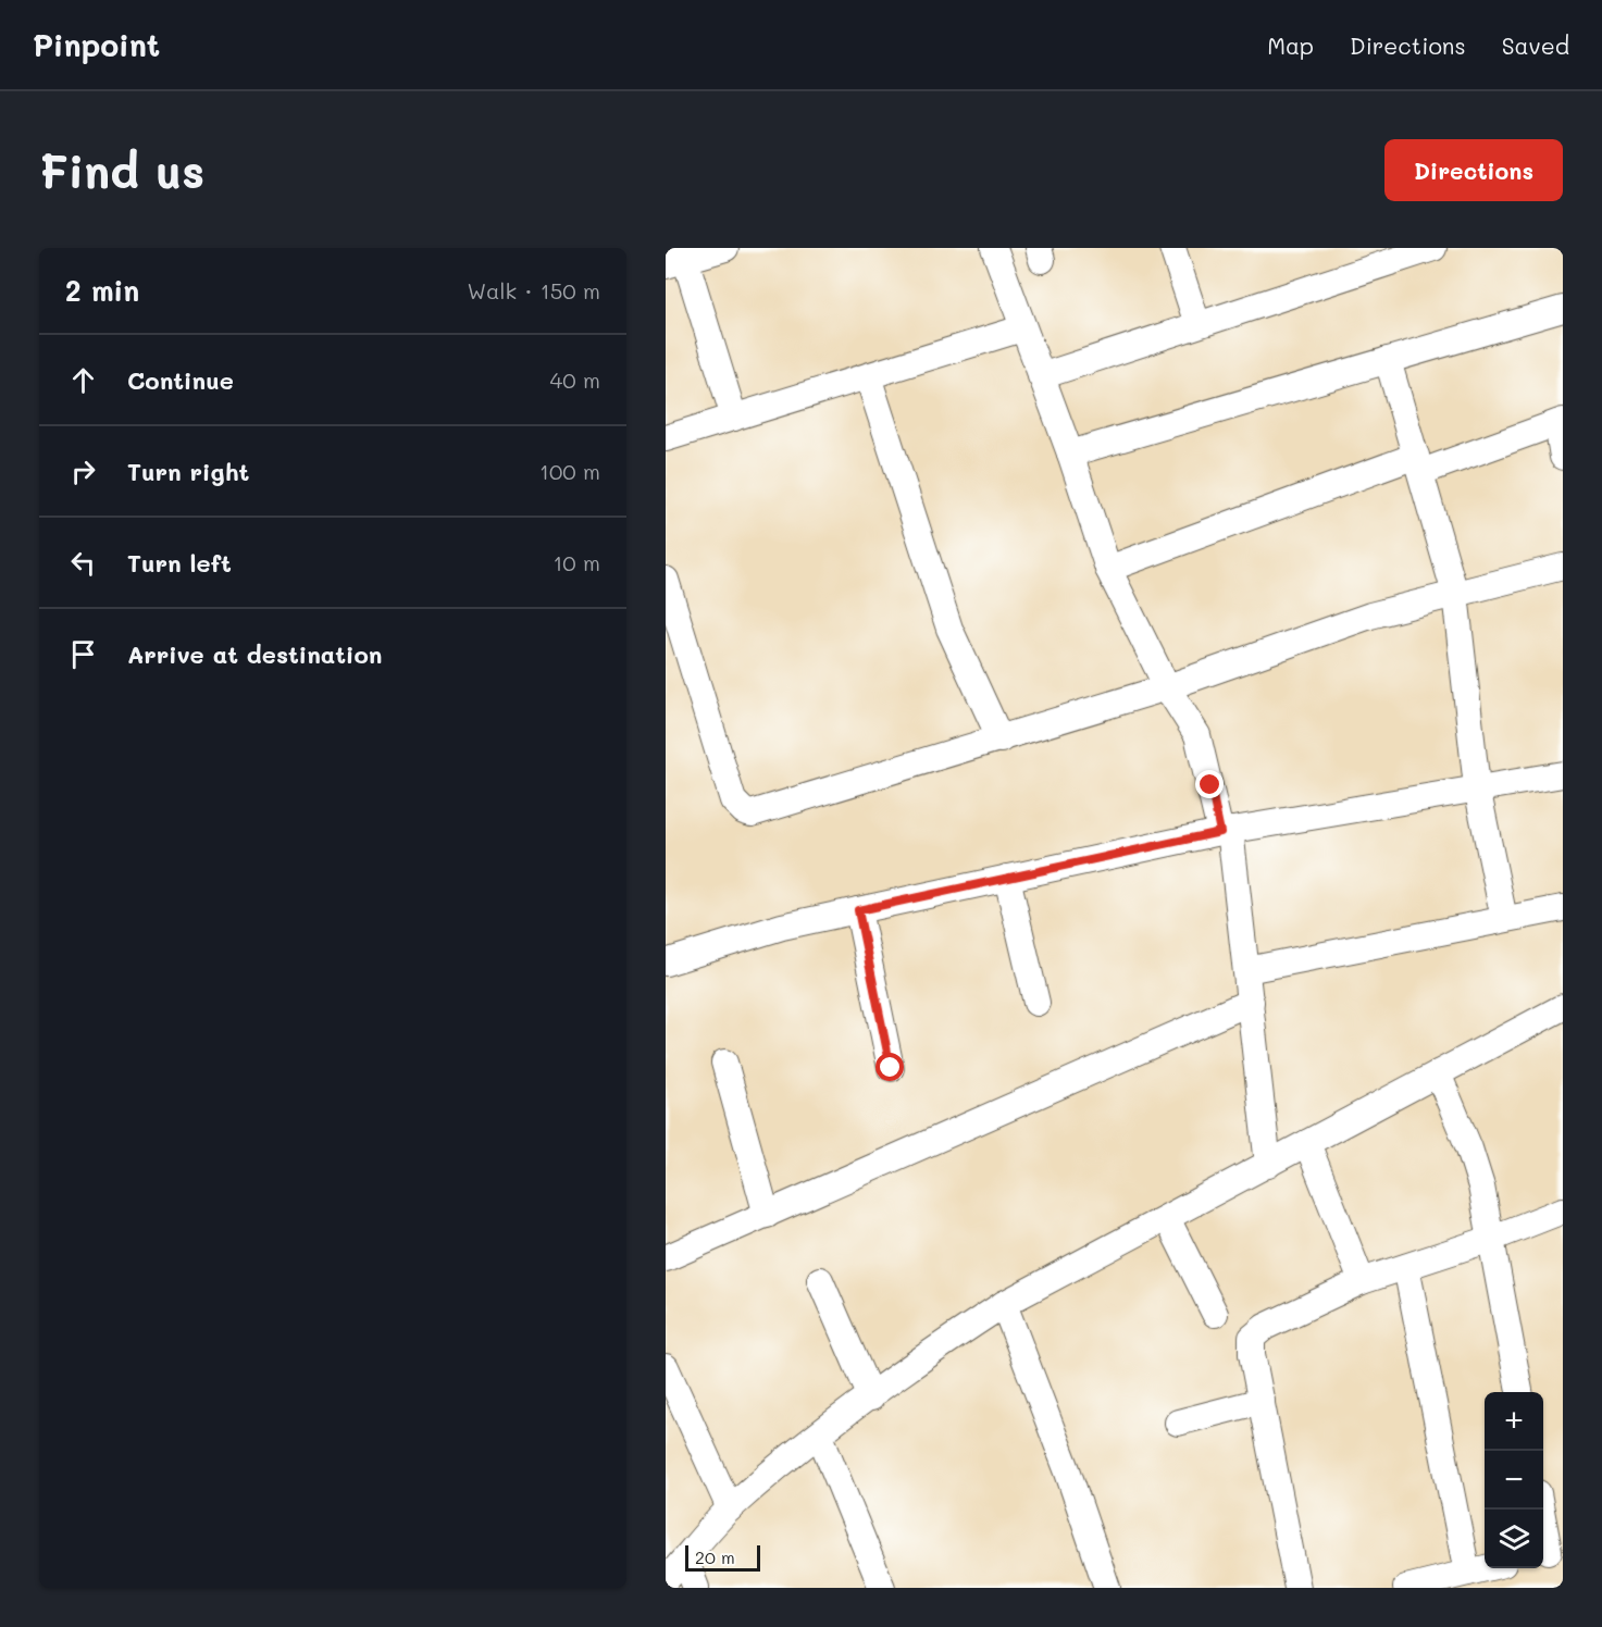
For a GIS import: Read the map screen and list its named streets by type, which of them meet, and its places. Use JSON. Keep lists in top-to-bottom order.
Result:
{
  "scale_bar": "20 m",
  "page": {
    "header": "Pinpoint",
    "nav": ["Map", "Directions", "Saved"],
    "buttons": "Directions",
    "title": "Find us",
    "heading": ["2 min", "Walk · 150 m"],
    "list": [
      ["Continue", "40 m"],
      ["Turn right", "100 m"],
      ["Turn left", "10 m"],
      "Arrive at destination"
    ],
    "map_buttons": ["+", "−"],
    "scale": "20 m"
  }
}
